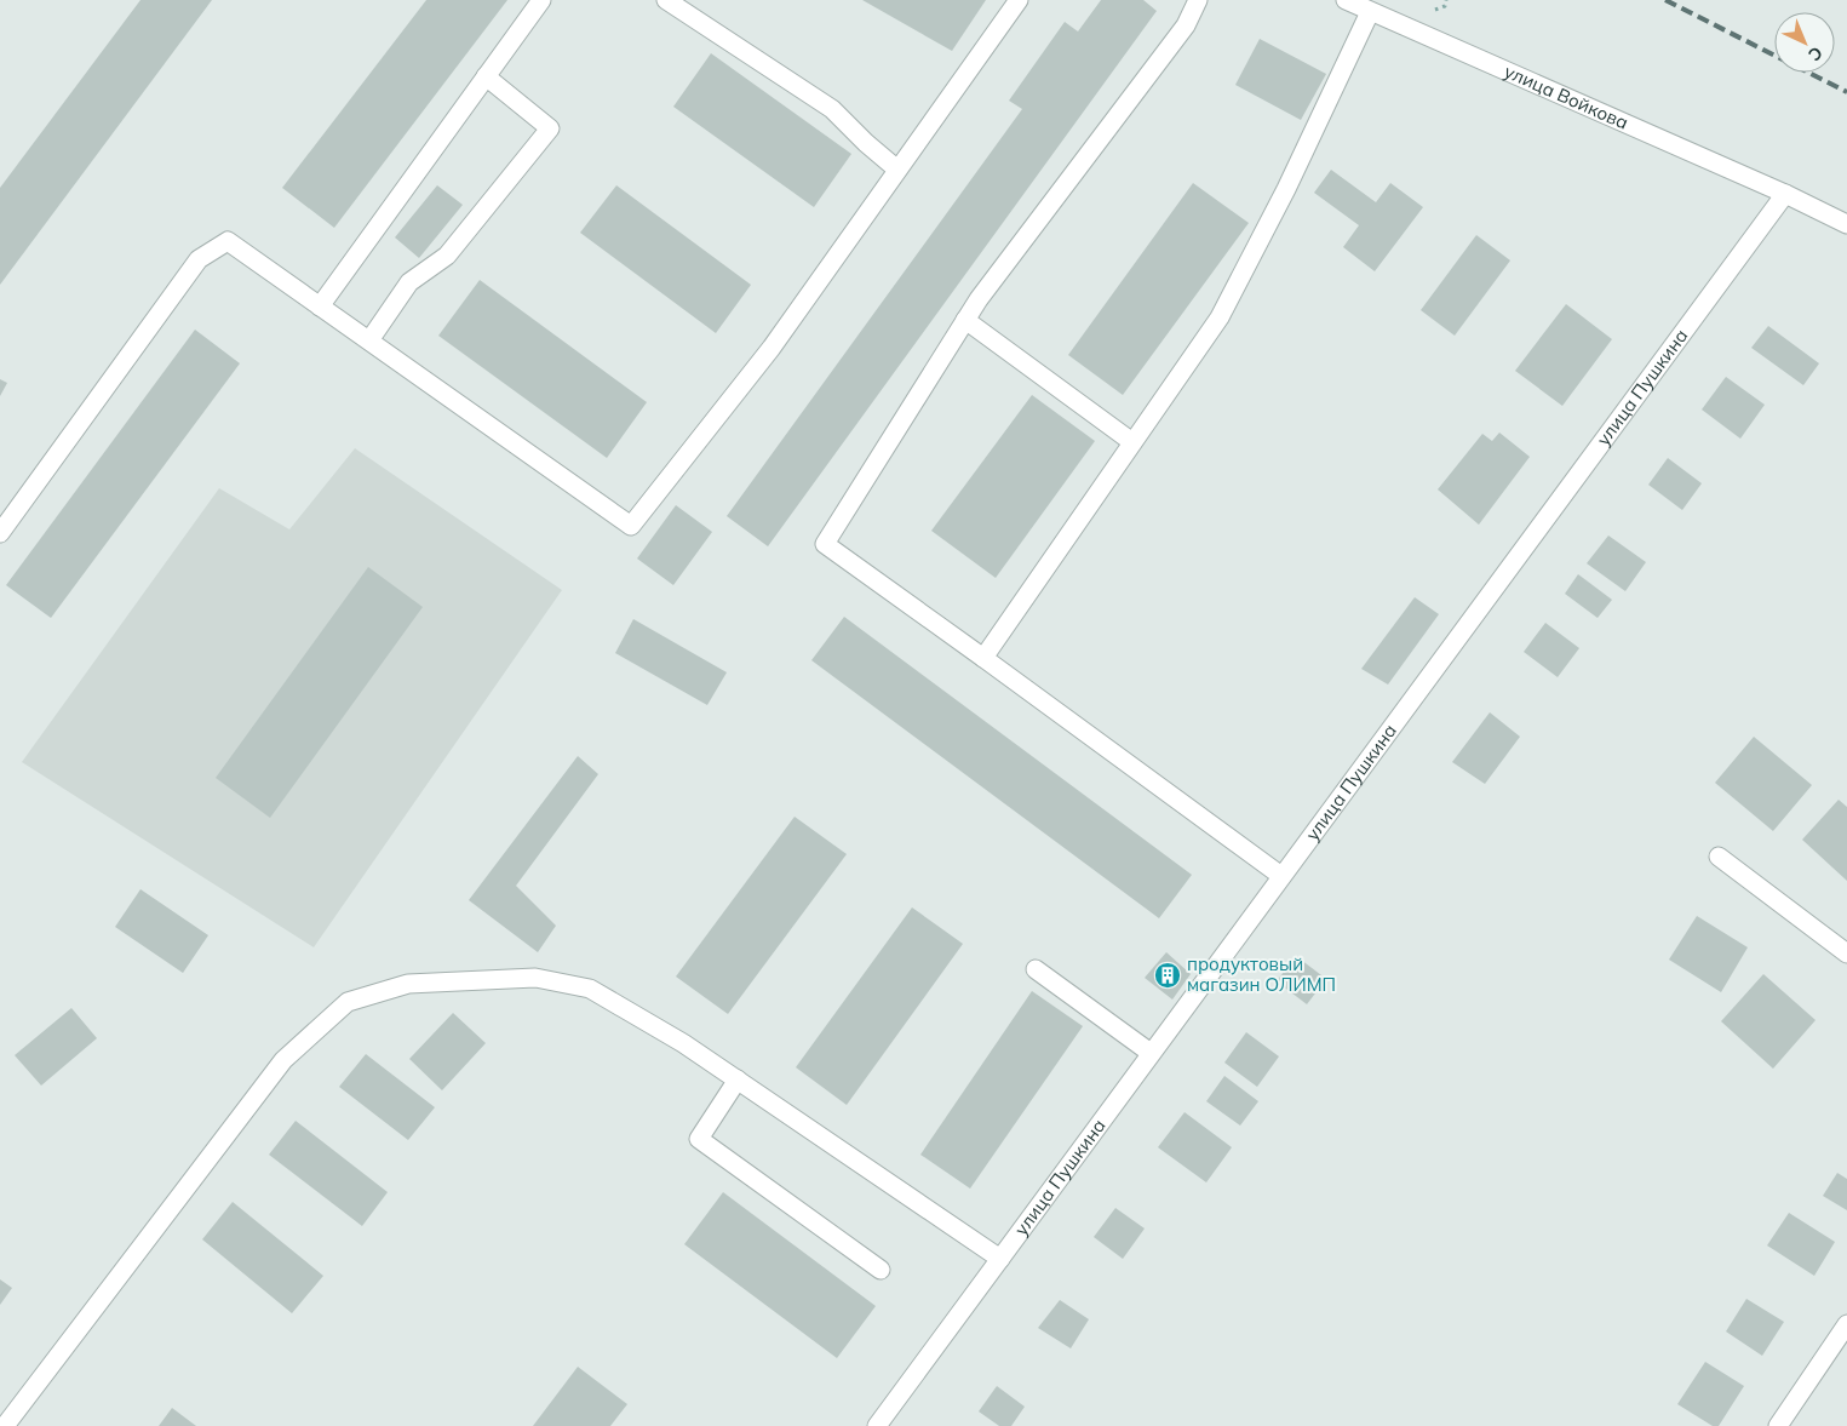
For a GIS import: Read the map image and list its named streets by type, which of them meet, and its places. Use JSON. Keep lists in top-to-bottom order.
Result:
{
  "streets": {
    "street": ["улица Войкова", "улица Пушкина"]
  },
  "crossings": [
    ["улица Войкова", "улица Пушкина"]
  ],
  "places": {
    "building": ["продуктовый магазин ОЛИМП"]
  },
  "north": "bottom right"
}
